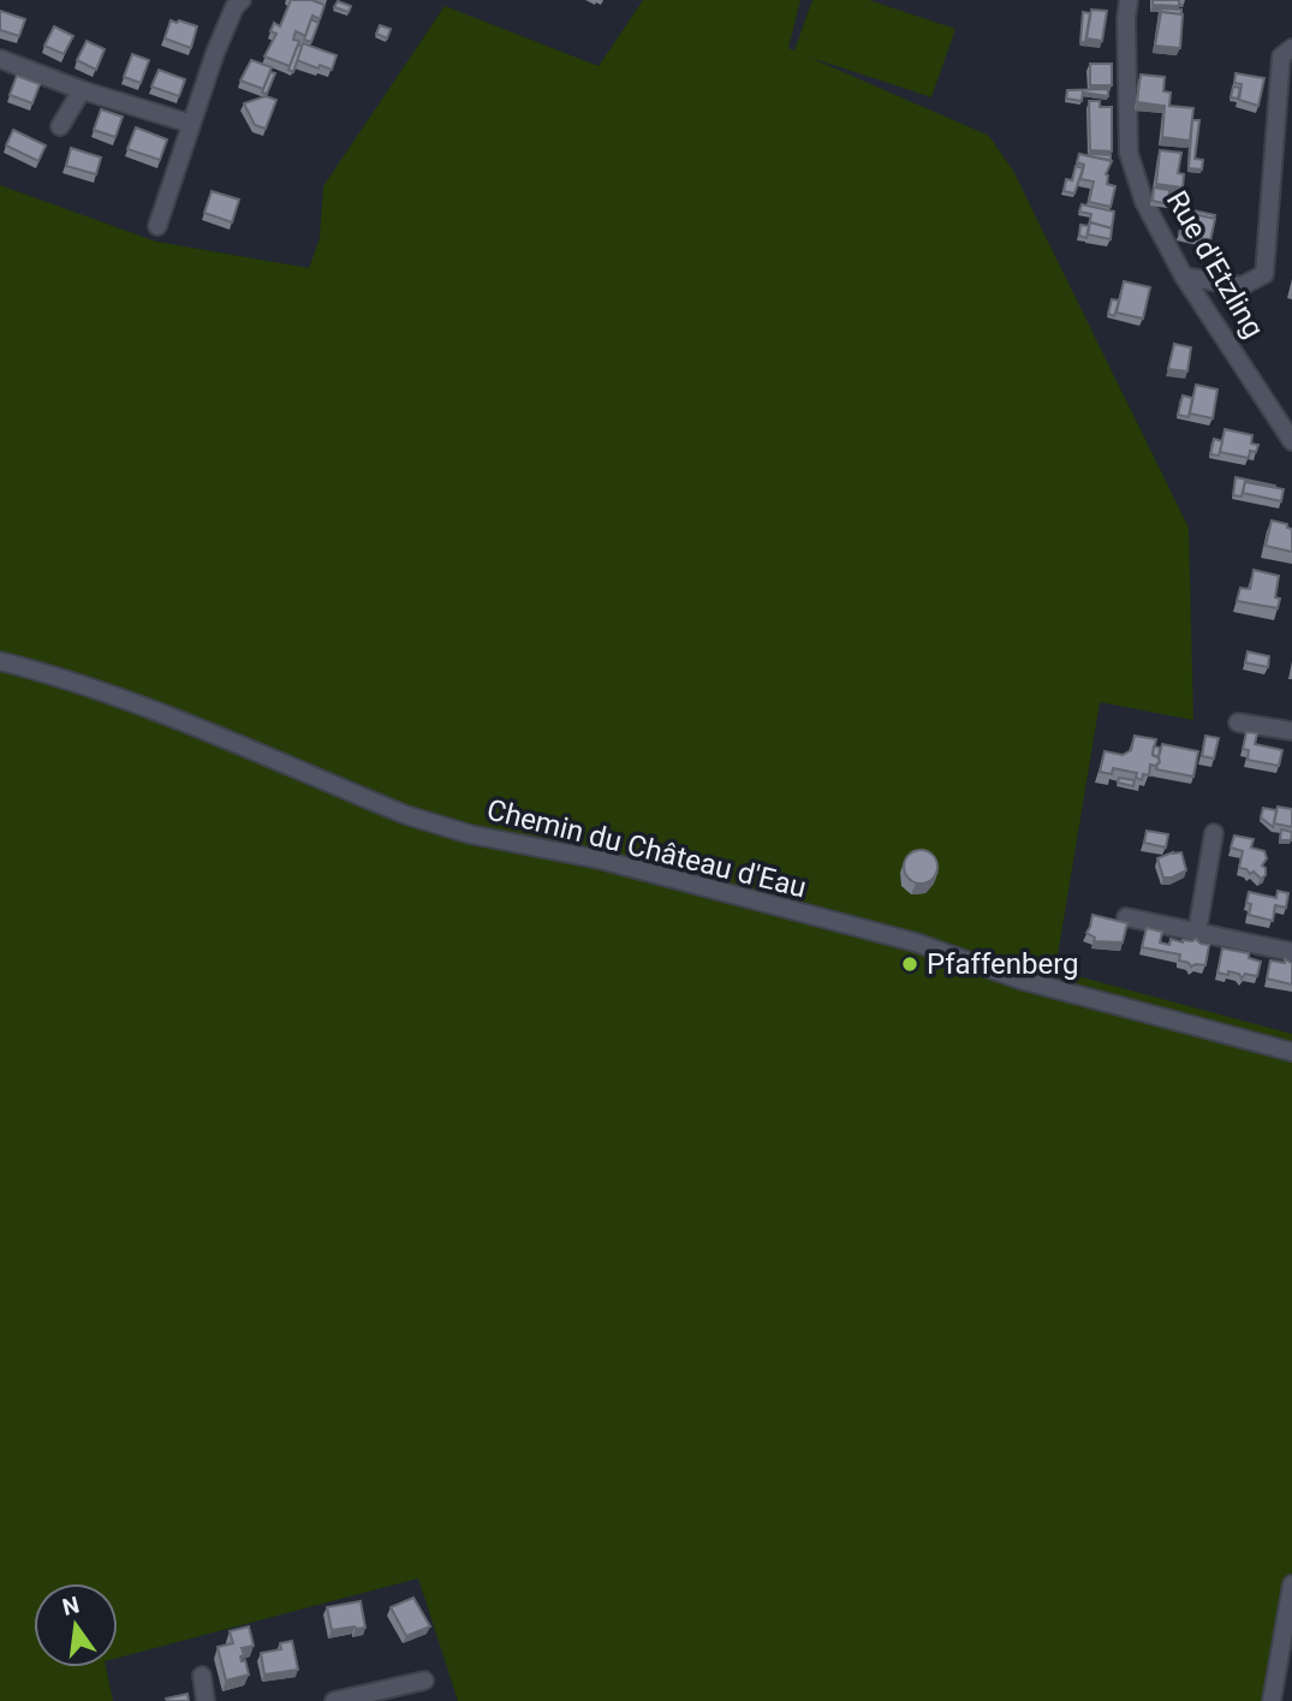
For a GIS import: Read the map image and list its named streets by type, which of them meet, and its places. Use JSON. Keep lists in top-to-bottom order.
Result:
{
  "streets": {
    "street": ["Rue d'Etzling", "Chemin du Château d'Eau"]
  },
  "places": ["Pfaffenberg"],
  "north": "top"
}
